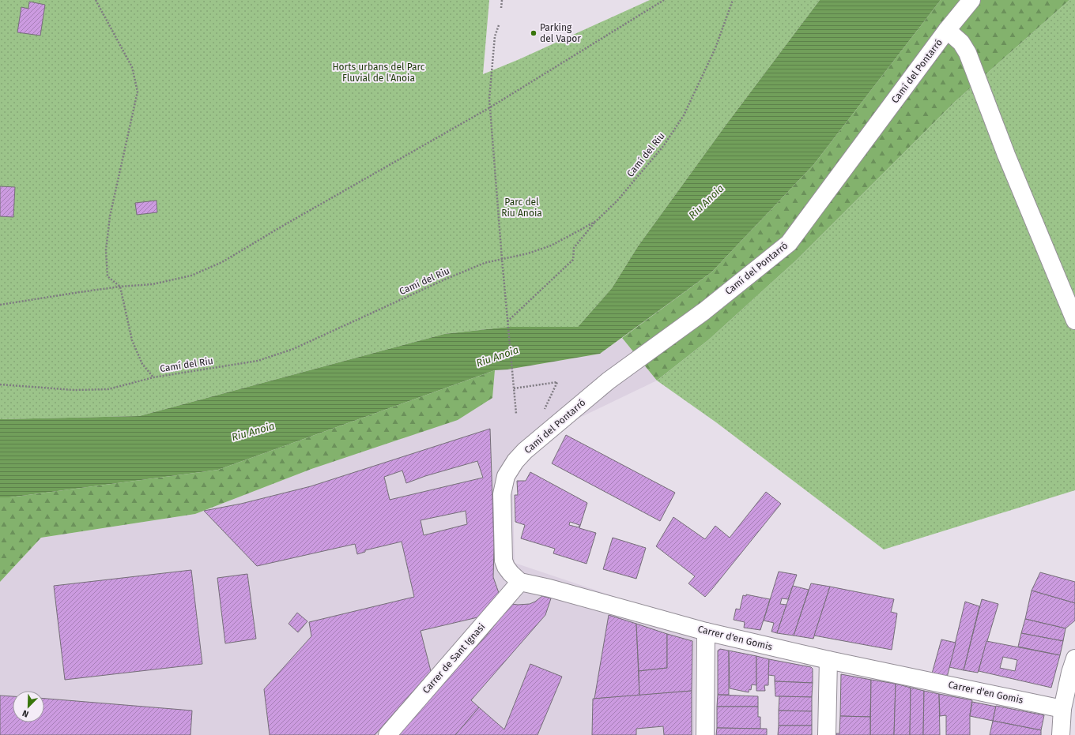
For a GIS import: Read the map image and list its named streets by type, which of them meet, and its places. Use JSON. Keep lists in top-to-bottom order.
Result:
{
  "streets": {
    "street": ["Camí del Pontarró", "Carrer d'en Gomis", "Carrer de Sant Ignasi"],
    "path": ["Camí del Riu"]
  },
  "crossings": [
    ["Camí del Pontarró", "Carrer d'en Gomis"],
    ["Camí del Pontarró", "Carrer de Sant Ignasi"],
    ["Carrer d'en Gomis", "Carrer de Sant Ignasi"]
  ],
  "water": ["Riu Anoia"],
  "parks": ["Horts urbans del Parc Fluvial de l'Anoia", "Parc del Riu Anoia"],
  "places": ["Parking del Vapor"],
  "north": "bottom left"
}
